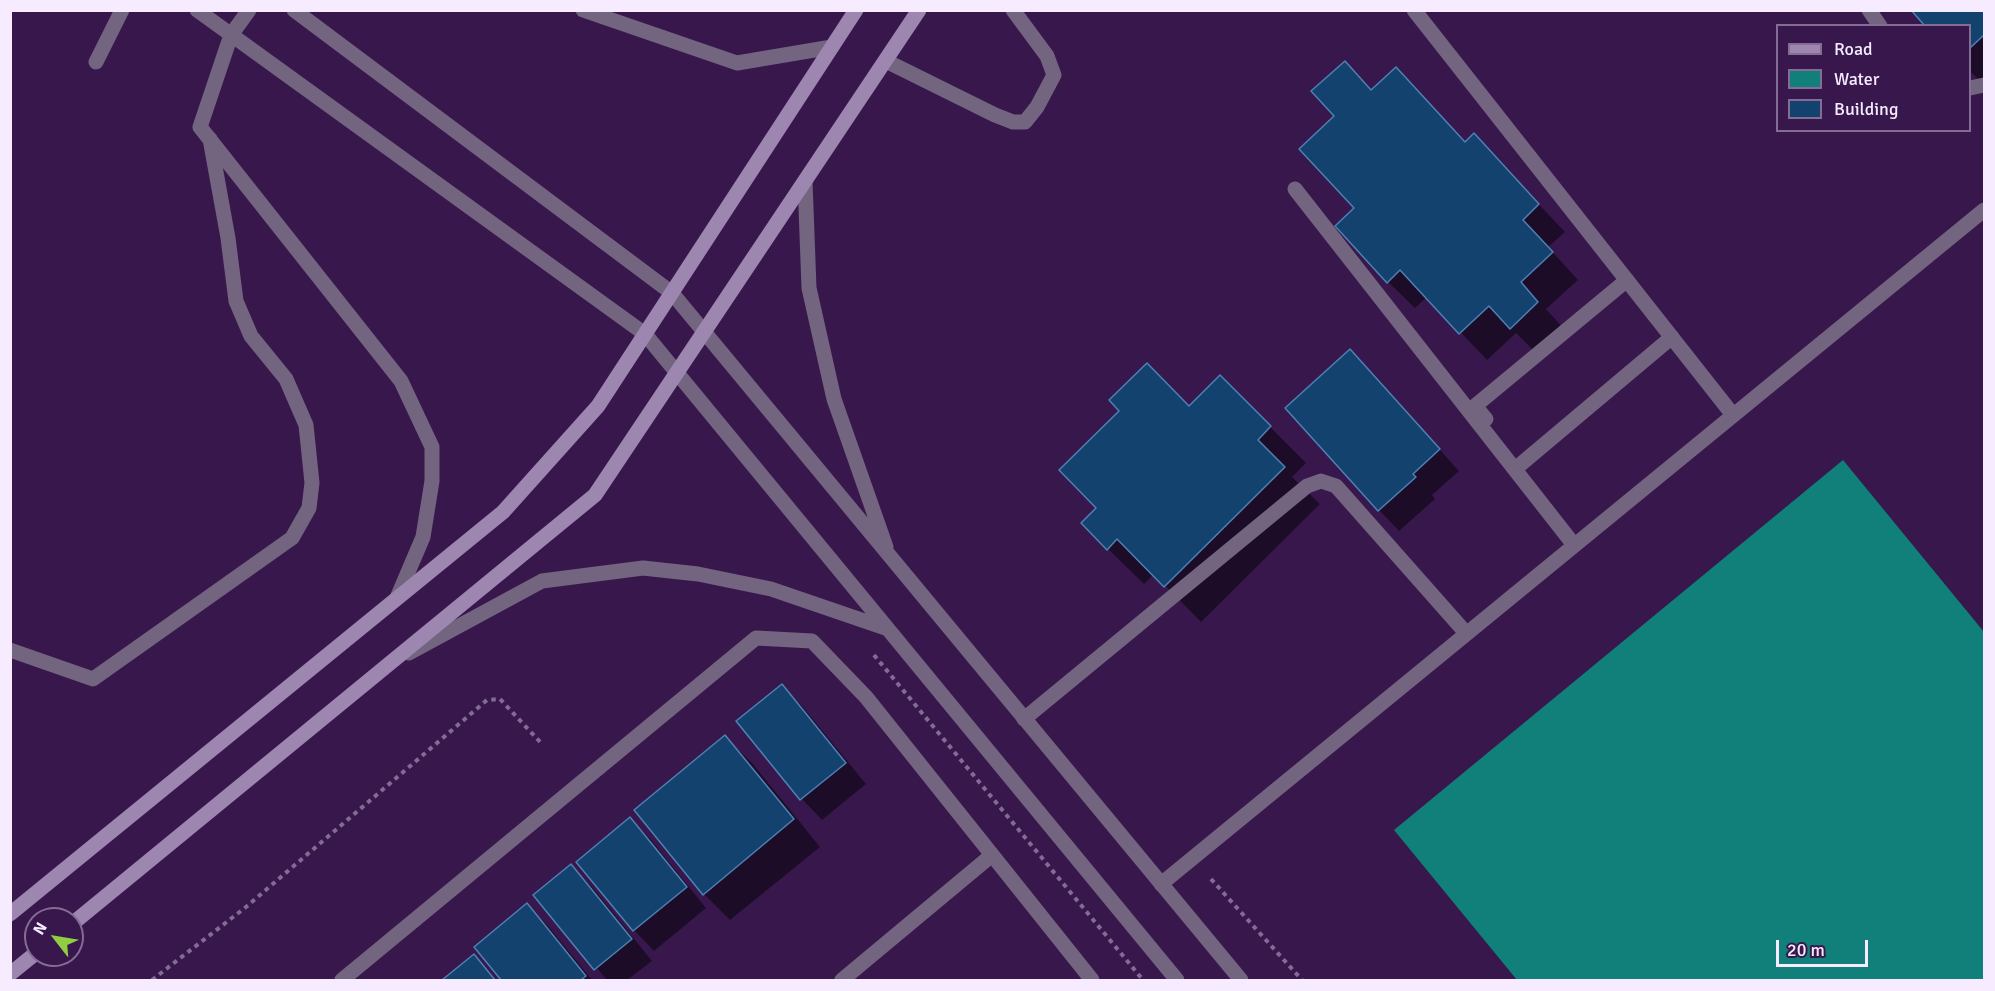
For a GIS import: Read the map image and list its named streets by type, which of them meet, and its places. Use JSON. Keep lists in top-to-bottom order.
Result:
{
  "legend": ["Road", "Water", "Building"],
  "scale_bar": "20 m",
  "north": "top left"
}
